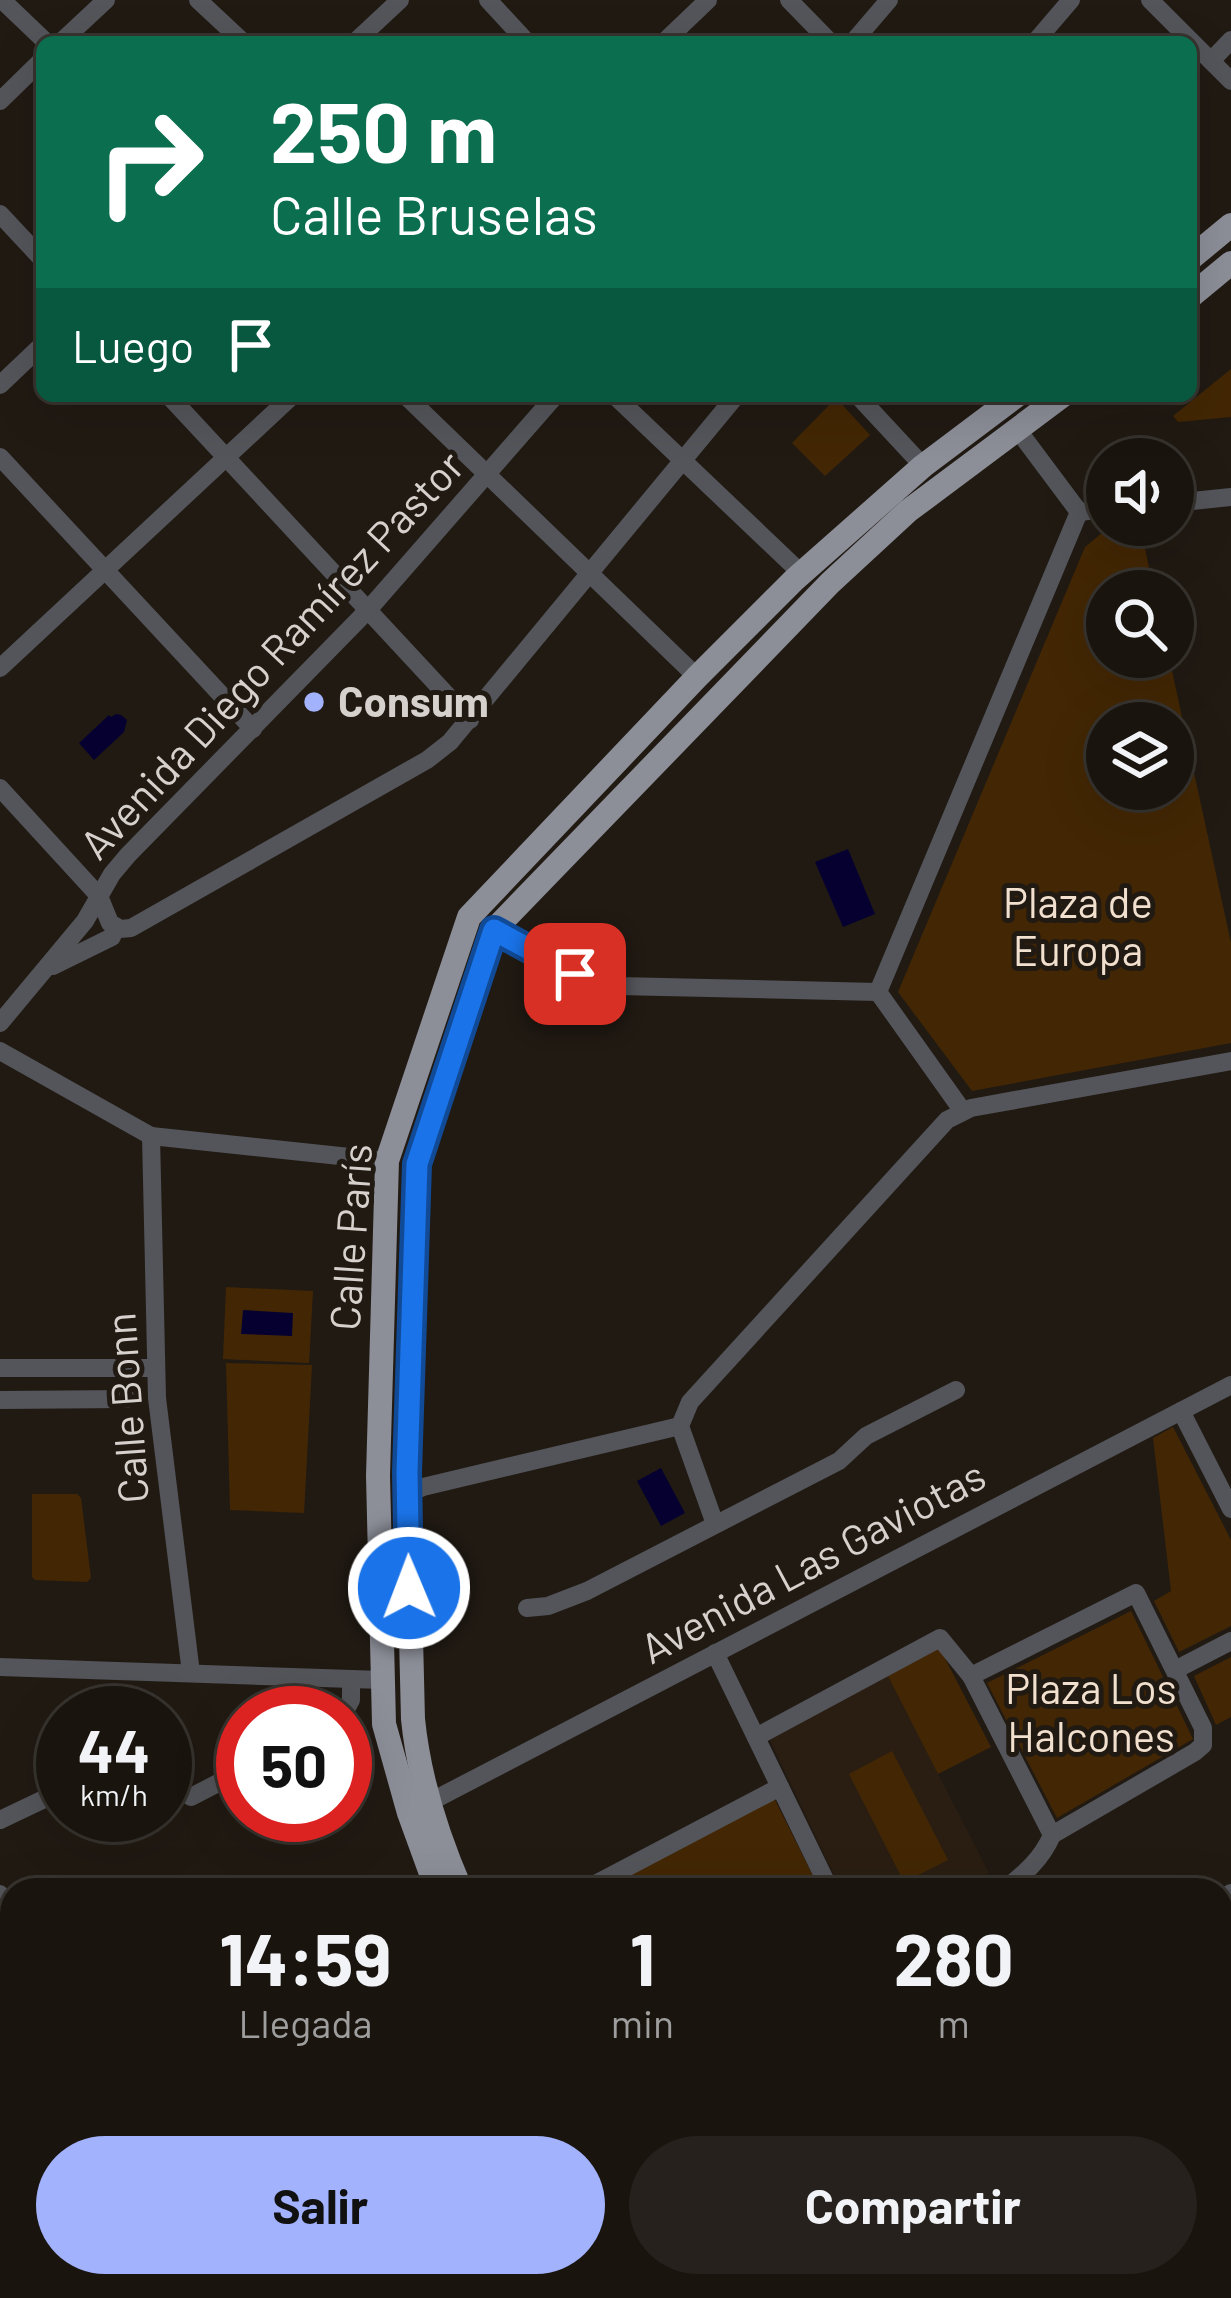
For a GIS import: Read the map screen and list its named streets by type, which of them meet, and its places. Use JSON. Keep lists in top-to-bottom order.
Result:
{
  "streets": {
    "main road": ["Calle París"],
    "street": ["Avenida Diego Ramírez Pastor", "Calle Bonn", "Avenida Las Gaviotas"]
  },
  "crossings": [
    ["Calle París", "Avenida Las Gaviotas"]
  ],
  "parks": ["Plaza de Europa", "Plaza Los Halcones"],
  "places": ["Consum"],
  "page": {
    "turn": ["250 m", "Calle Bruselas"],
    "then": "Luego",
    "speed": "44 km/h",
    "limit": "50",
    "eta": [
      "14:59",
      "Llegada",
      "1",
      "min",
      "280",
      "m"
    ],
    "buttons": ["Salir", "Compartir"]
  }
}
